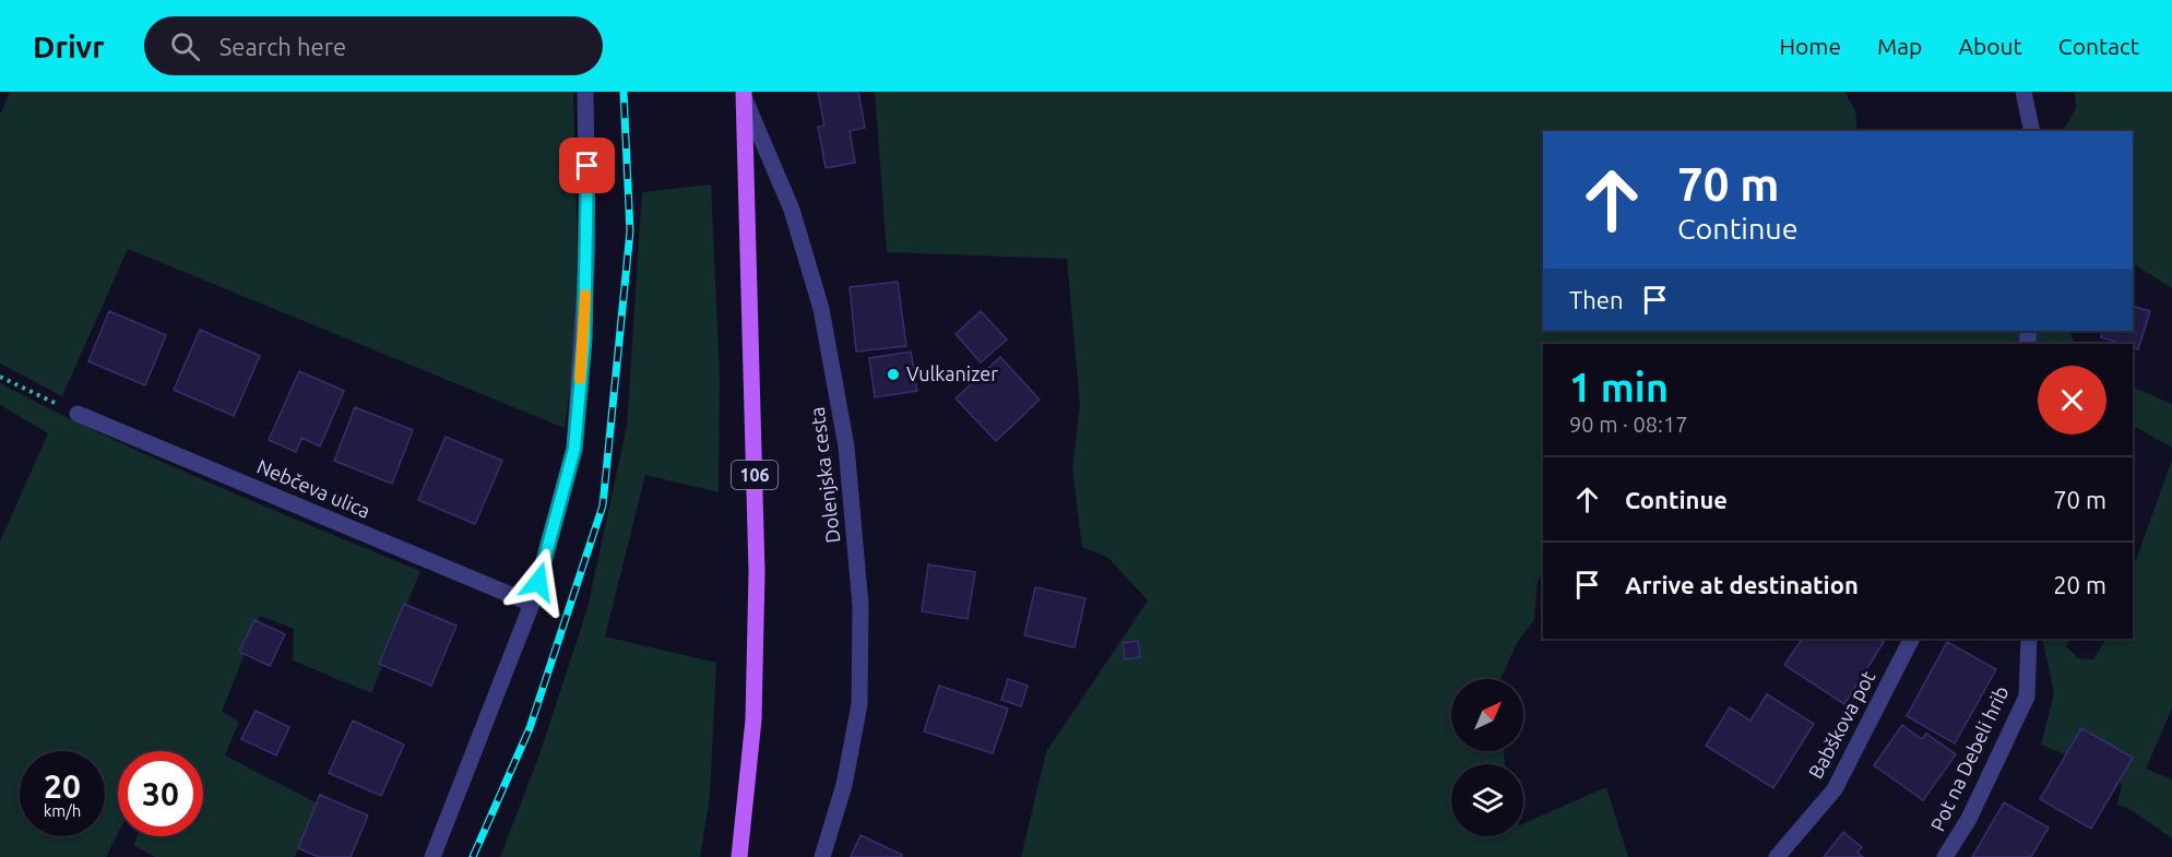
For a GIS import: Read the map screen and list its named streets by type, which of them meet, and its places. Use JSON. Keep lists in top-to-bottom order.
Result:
{
  "streets": {
    "main road": ["106", "Dolenjska cesta"],
    "street": ["Nebčeva ulica", "Babškova pot", "Pot na Debeli hrib"]
  },
  "places": ["Vulkanizer"],
  "north": "top right",
  "page": {
    "header": "Drivr",
    "search": "Search here",
    "nav": [
      "Home",
      "Map",
      "About",
      "Contact"
    ],
    "turn": ["70 m", "Continue"],
    "then": "Then",
    "heading": ["1 min", "90 m · 08:17"],
    "list": [
      {
        "name": "Continue",
        "value": "70 m"
      },
      {
        "name": "Arrive at destination",
        "value": "20 m"
      }
    ],
    "speed": "20 km/h",
    "limit": "30"
  }
}
